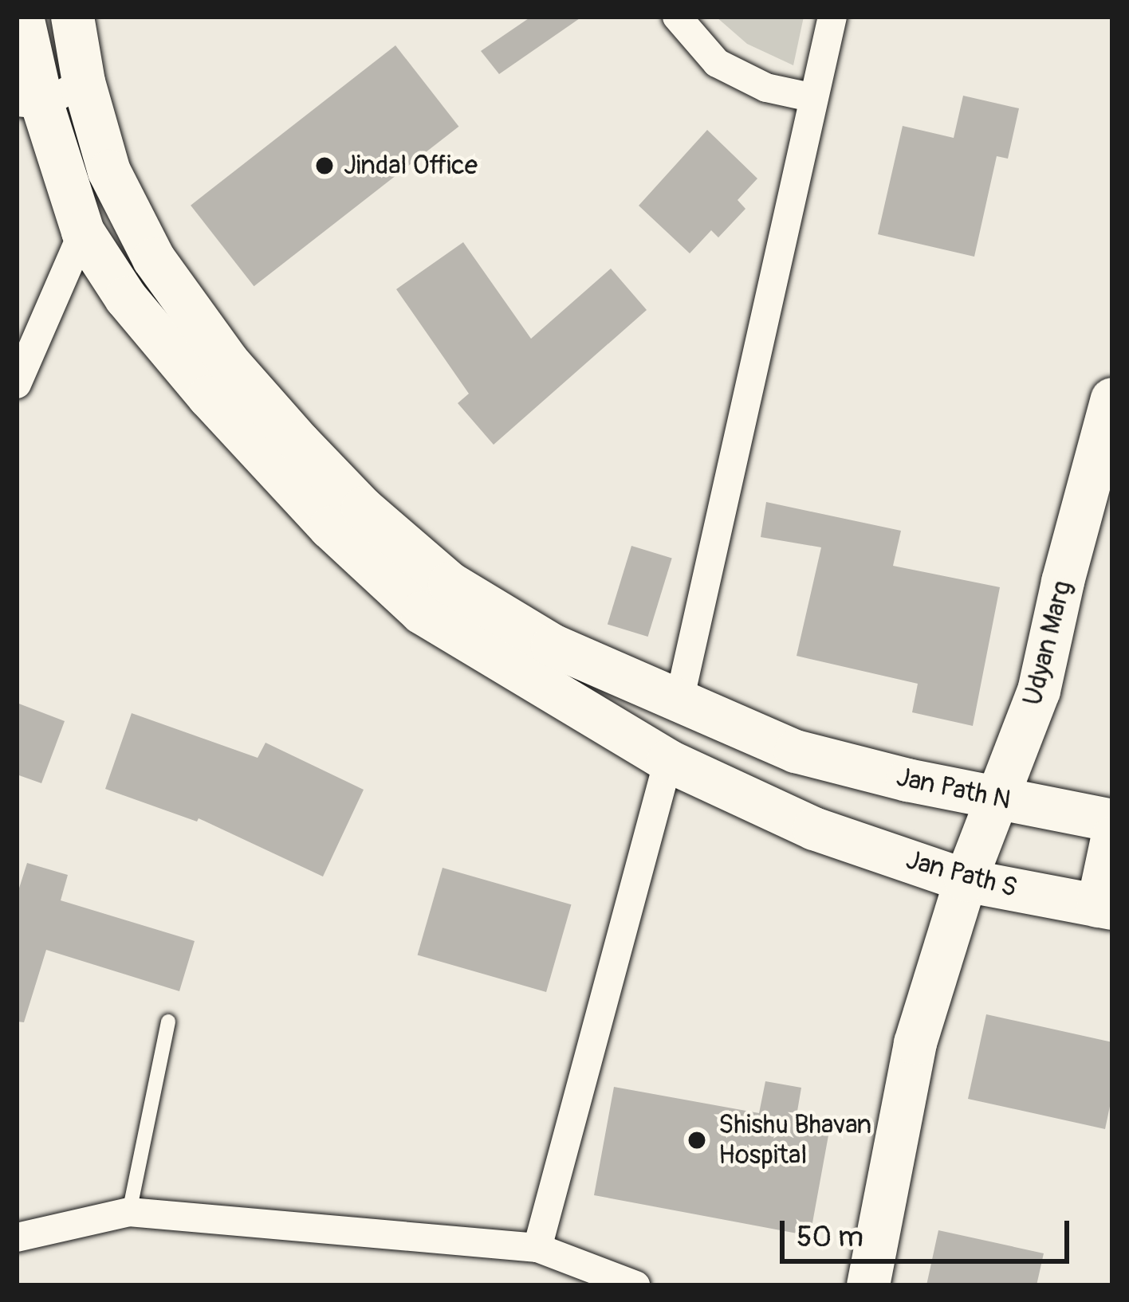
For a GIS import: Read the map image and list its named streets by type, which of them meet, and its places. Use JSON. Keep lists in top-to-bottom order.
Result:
{
  "streets": {
    "street": ["Udyan Marg", "Jan Path N", "Jan Path S"]
  },
  "crossings": [
    ["Udyan Marg", "Jan Path N"],
    ["Udyan Marg", "Jan Path S"]
  ],
  "places": ["Jindal Office", "Shishu Bhavan Hospital"],
  "scale_bar": "50 m"
}
